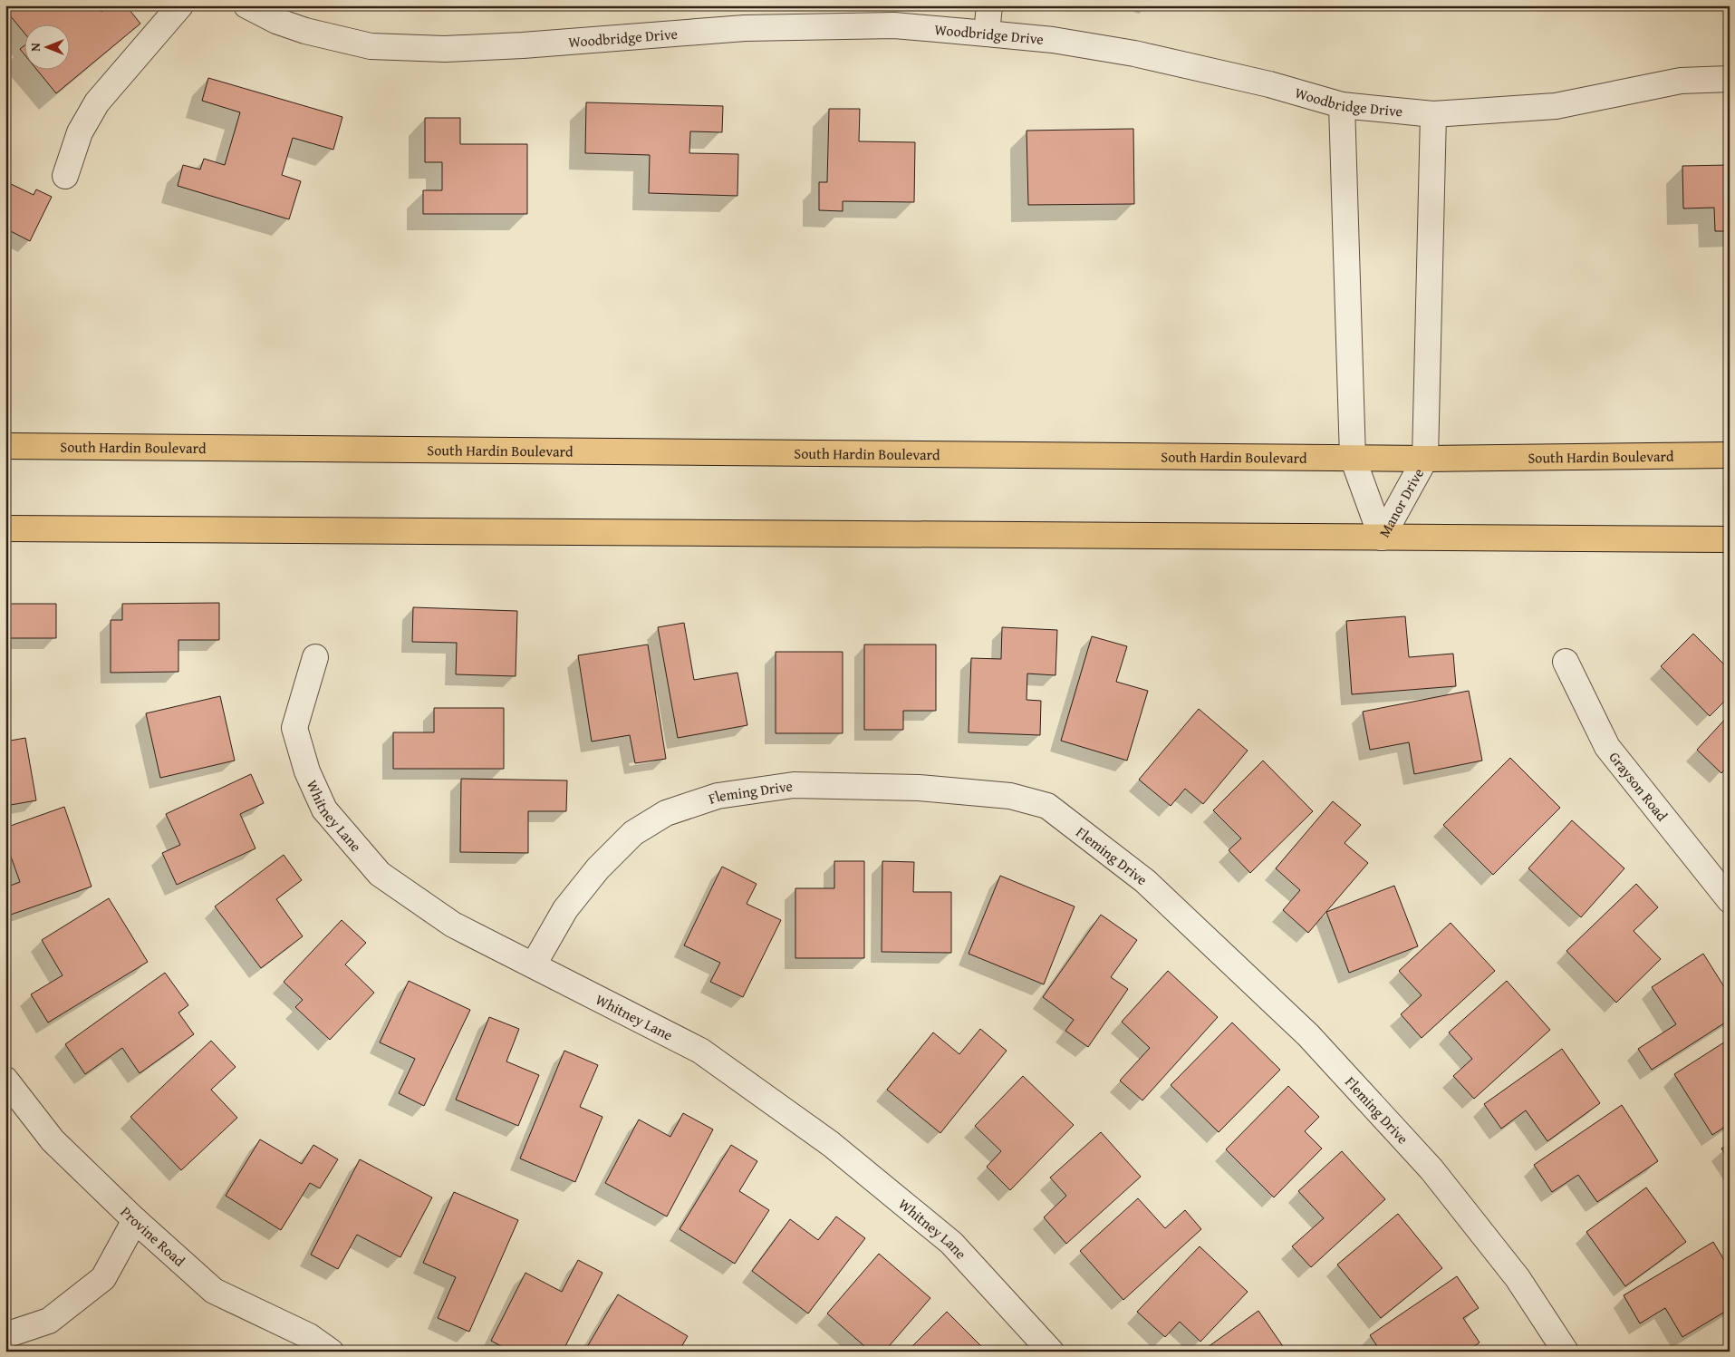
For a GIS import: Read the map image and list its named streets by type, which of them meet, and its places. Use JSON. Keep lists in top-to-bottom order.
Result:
{
  "streets": {
    "main road": ["South Hardin Boulevard"],
    "street": [
      "Woodbridge Drive",
      "Manor Drive",
      "Grayson Road",
      "Fleming Drive",
      "Whitney Lane",
      "Provine Road"
    ]
  },
  "crossings": [
    ["Woodbridge Drive", "Manor Drive"],
    ["South Hardin Boulevard", "Manor Drive"],
    ["Fleming Drive", "Whitney Lane"]
  ],
  "north": "left"
}
